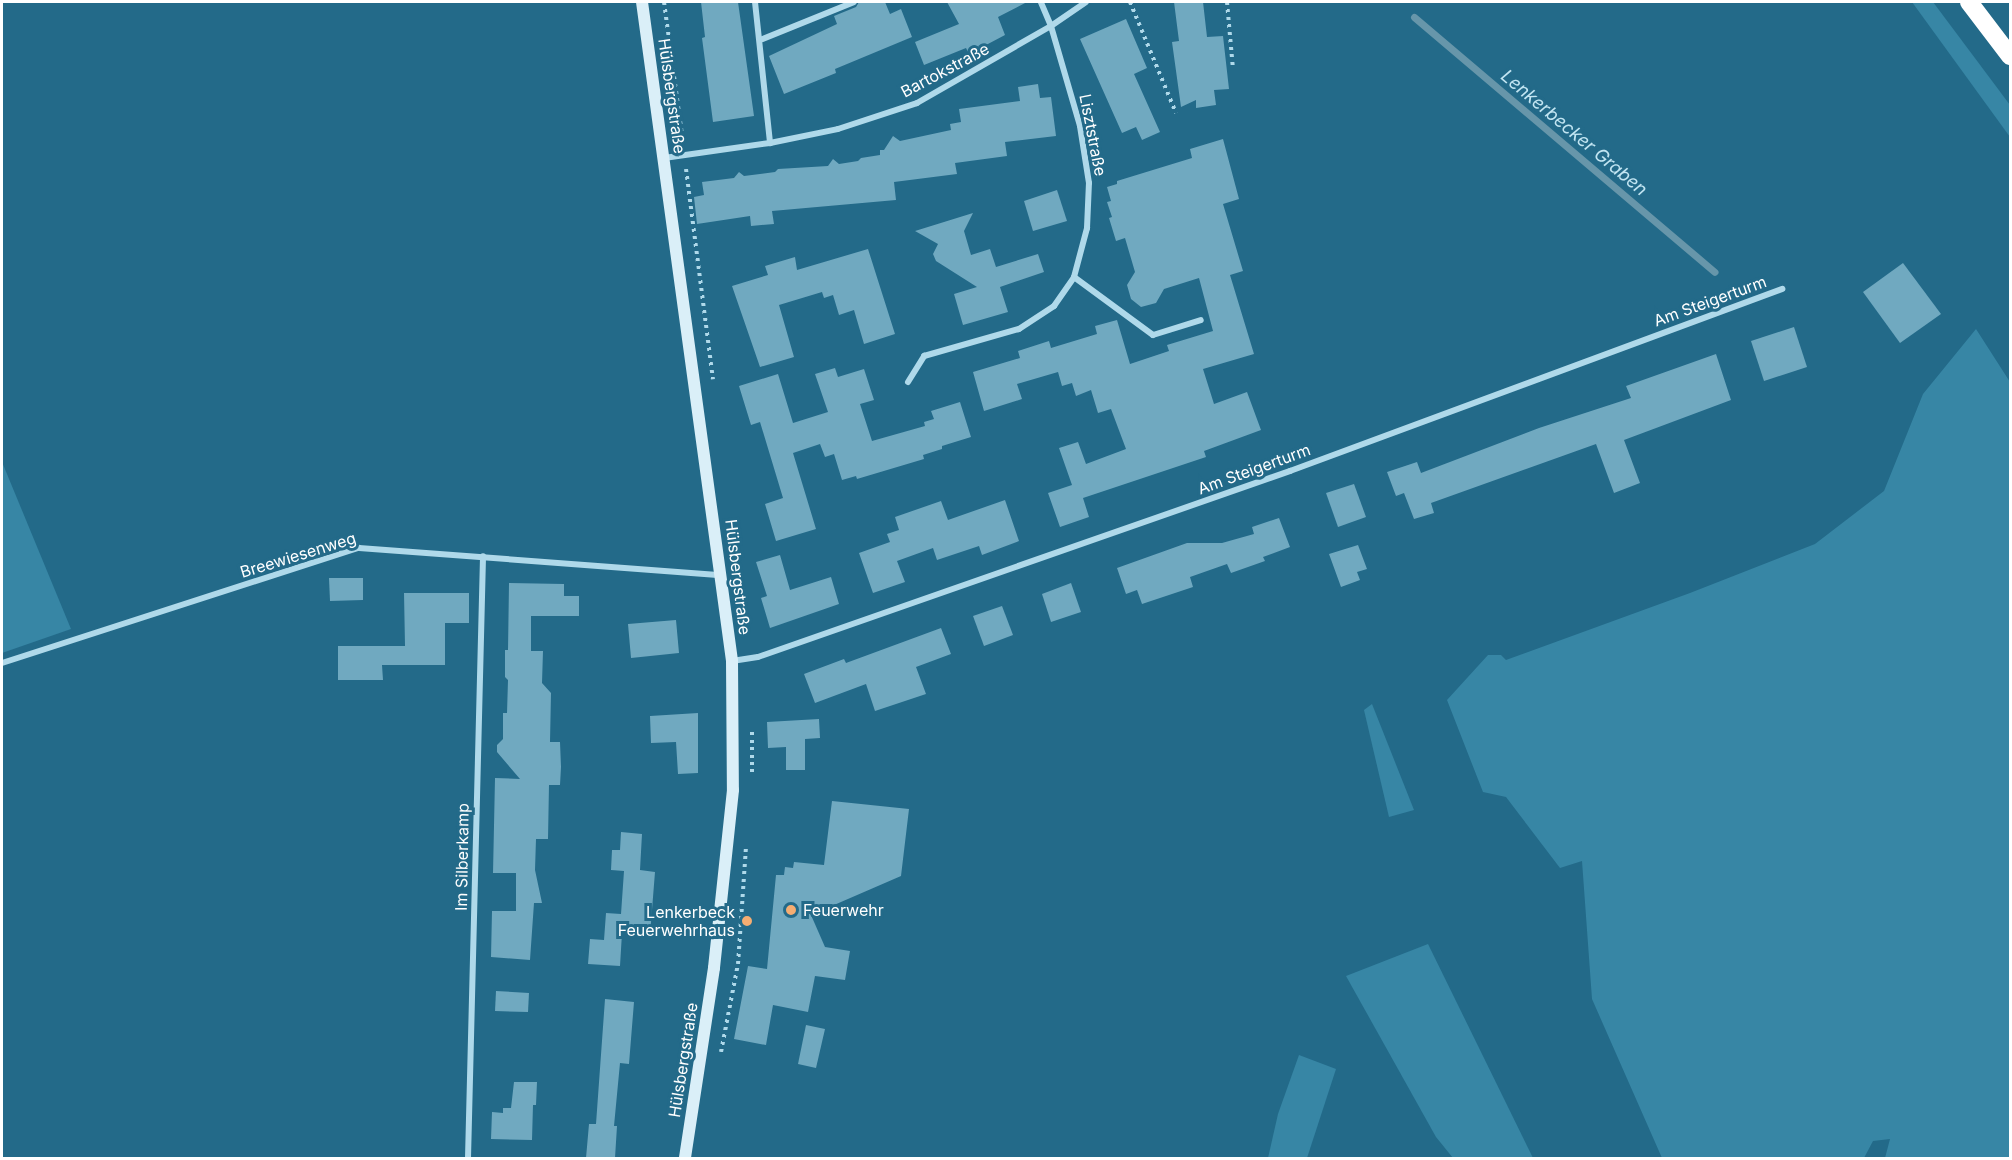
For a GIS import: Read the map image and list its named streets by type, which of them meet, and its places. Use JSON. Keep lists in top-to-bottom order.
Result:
{
  "streets": {
    "street": [
      "Bartokstraße",
      "Hülsbergstraße",
      "Lisztstraße",
      "Am Steigerturm",
      "Breewiesenweg",
      "Im Silberkamp"
    ]
  },
  "crossings": [
    ["Bartokstraße", "Hülsbergstraße"],
    ["Bartokstraße", "Lisztstraße"],
    ["Hülsbergstraße", "Am Steigerturm"],
    ["Hülsbergstraße", "Breewiesenweg"],
    ["Breewiesenweg", "Im Silberkamp"]
  ],
  "water": ["Lenkerbecker Graben"],
  "places": ["Feuerwehr", "Lenkerbeck Feuerwehrhaus"]
}
